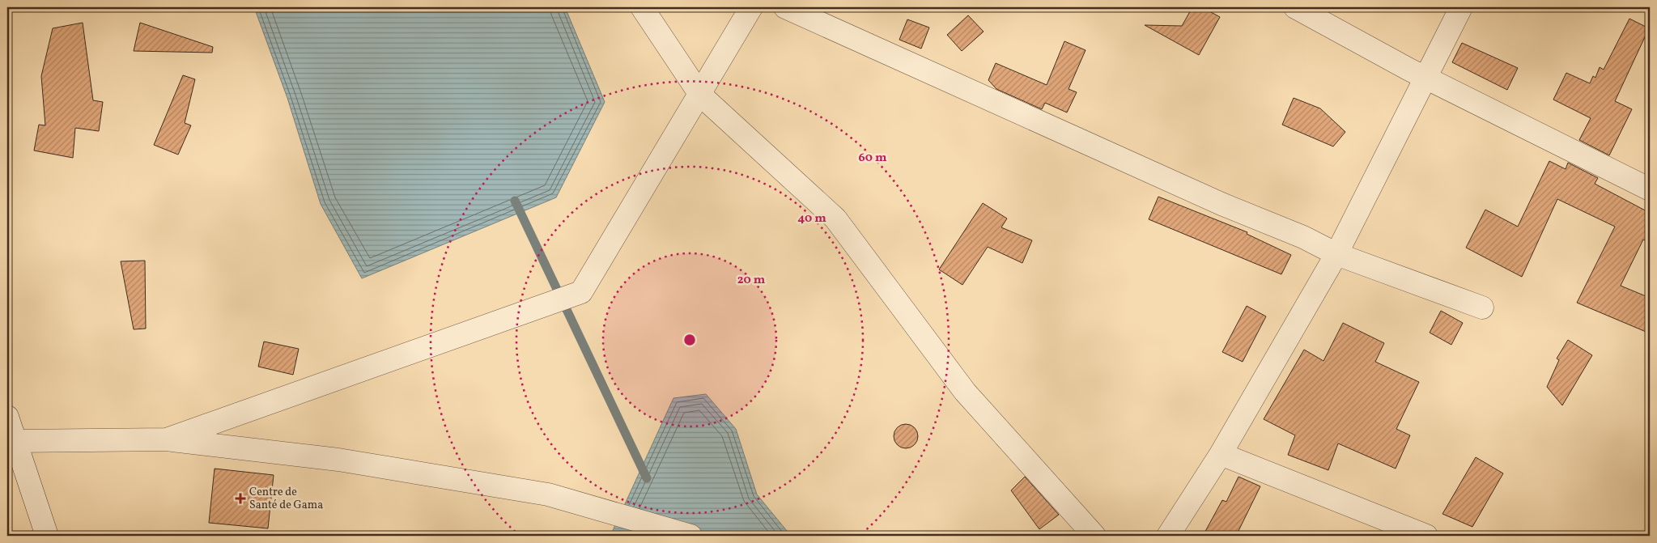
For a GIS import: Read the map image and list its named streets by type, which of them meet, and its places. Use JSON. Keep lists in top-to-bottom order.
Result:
{
  "places": {
    "health": ["Centre de Santé de Gama"]
  },
  "rings": ["60 m", "40 m", "20 m"]
}
